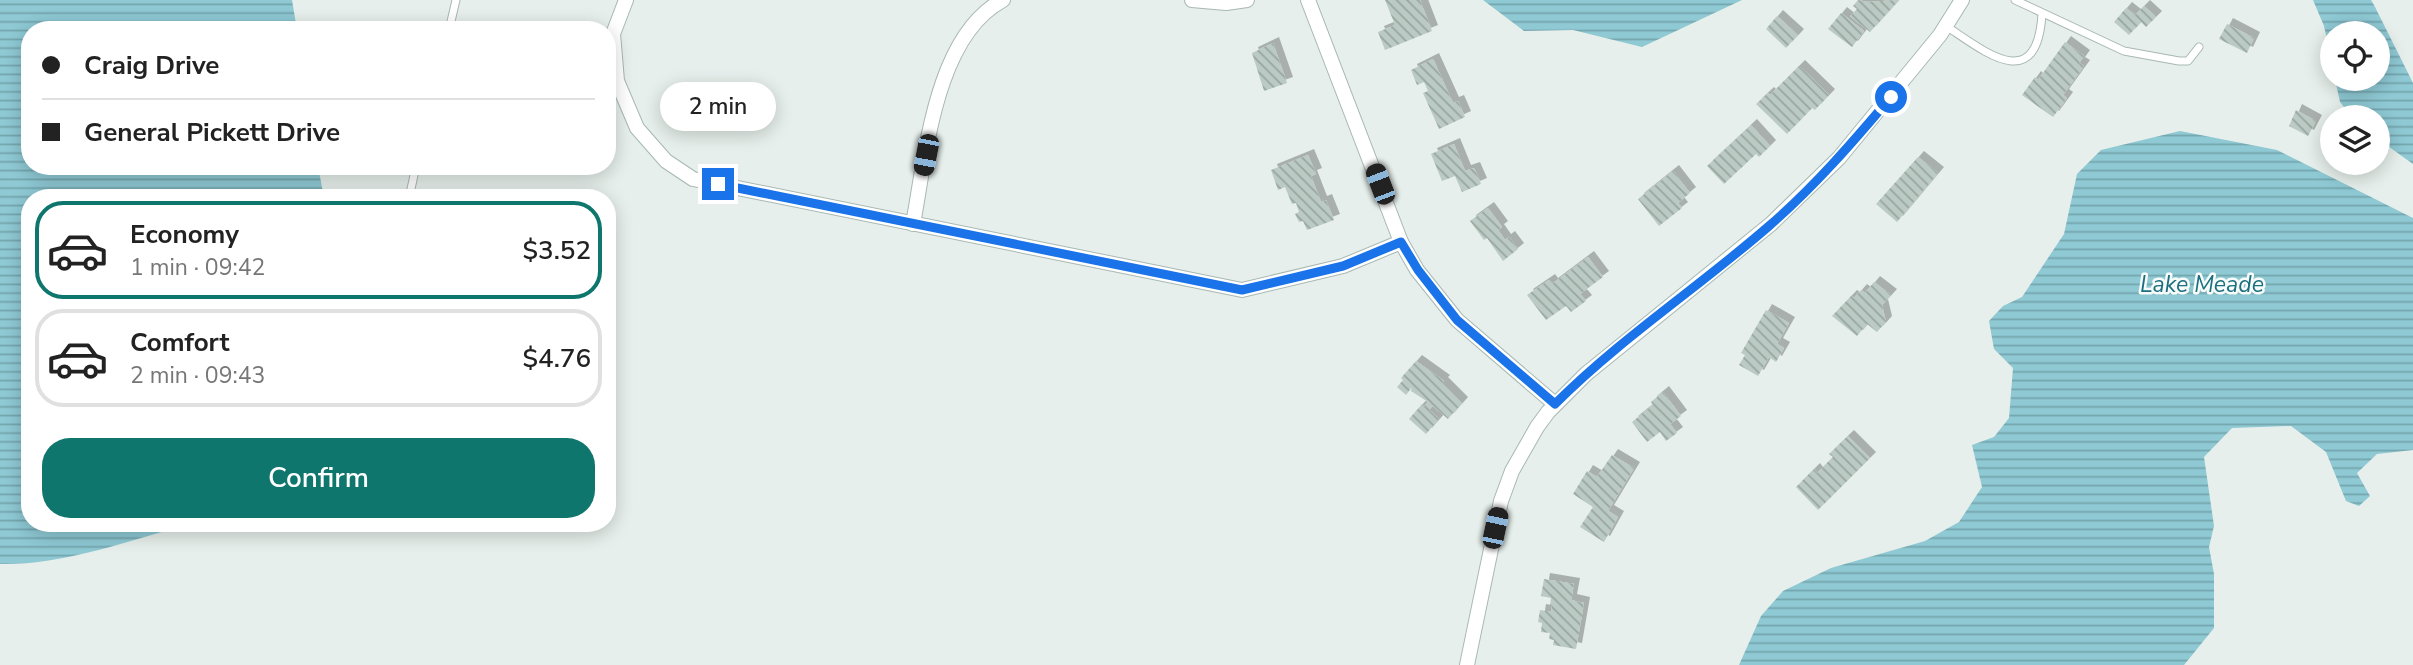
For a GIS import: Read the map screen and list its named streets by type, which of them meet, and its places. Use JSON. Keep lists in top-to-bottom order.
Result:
{
  "water": ["Lake Meade"],
  "page": {
    "banner": ["Craig Drive", "General Pickett Drive"],
    "bubble": "2 min",
    "list": [
      {
        "name": "Economy",
        "note": "1 min · 09:42",
        "value": "$3.52"
      },
      {
        "name": "Comfort",
        "note": "2 min · 09:43",
        "value": "$4.76"
      }
    ],
    "buttons": "Confirm"
  }
}
